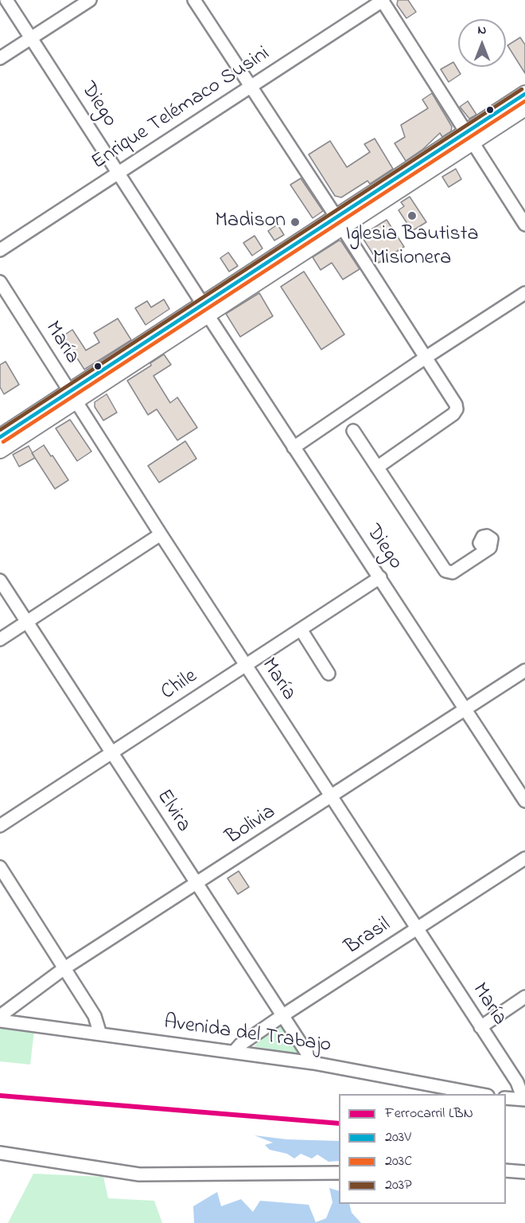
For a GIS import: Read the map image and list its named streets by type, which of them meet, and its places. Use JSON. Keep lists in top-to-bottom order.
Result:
{
  "streets": {
    "street": [
      "Diego",
      "Enrique Telémaco Susini",
      "María",
      "Chile",
      "Elvira",
      "Bolivia",
      "Brasil",
      "Avenida del Trabajo"
    ]
  },
  "crossings": [
    ["Diego", "Enrique Telémaco Susini"],
    ["Diego", "Chile"],
    ["Diego", "Bolivia"],
    ["María", "Chile"],
    ["María", "Bolivia"],
    ["María", "Brasil"],
    ["Chile", "Elvira"],
    ["Elvira", "Bolivia"],
    ["Elvira", "Brasil"],
    ["Elvira", "Avenida del Trabajo"],
    ["Brasil", "Avenida del Trabajo"]
  ],
  "places": ["Iglesia Bautista Misionera", "Madison"],
  "lines": [
    "transit line 203P",
    "transit line 203V",
    "transit line 203C",
    "rail line LBN"
  ],
  "legend": [
    "Ferrocarril LBN",
    "203V",
    "203C",
    "203P"
  ],
  "north": "top"
}
